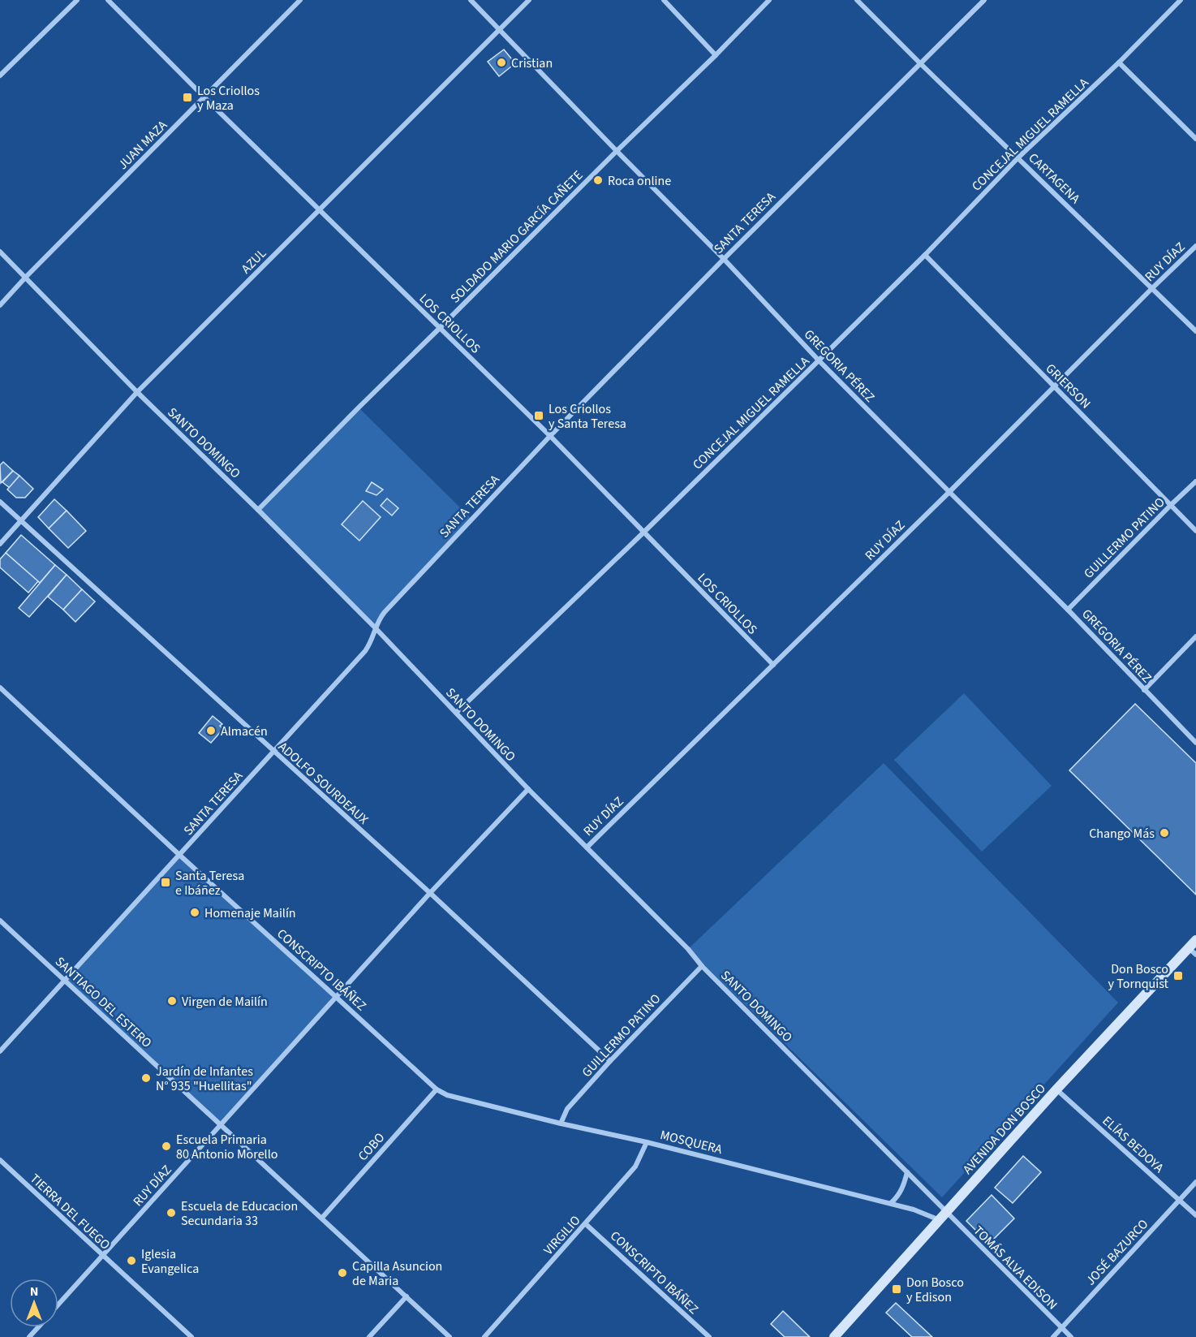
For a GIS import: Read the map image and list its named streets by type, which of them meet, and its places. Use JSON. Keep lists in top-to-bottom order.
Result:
{
  "streets": {
    "main road": ["AVENIDA DON BOSCO"],
    "street": [
      "CONCEJAL MIGUEL RAMELLA",
      "JUAN MAZA",
      "CARTAGENA",
      "SANTA TERESA",
      "SOLDADO MARIO GARCÍA CAÑETE",
      "AZUL",
      "RUY DÍAZ",
      "LOS CRIOLLOS",
      "GREGORIA PÉREZ",
      "GRIERSON",
      "SANTO DOMINGO",
      "GUILLERMO PATINO",
      "ADOLFO SOURDEAUX",
      "CONSCRIPTO IBÁÑEZ",
      "SANTIAGO DEL ESTERO",
      "MOSQUERA",
      "ELÍAS BEDOYA",
      "COBO",
      "TIERRA DEL FUEGO",
      "VIRGILIO",
      "JOSÉ BAZURCO",
      "TOMÁS ALVA EDISON"
    ]
  },
  "crossings": [
    ["CONCEJAL MIGUEL RAMELLA", "CARTAGENA"],
    ["CONCEJAL MIGUEL RAMELLA", "LOS CRIOLLOS"],
    ["CONCEJAL MIGUEL RAMELLA", "GREGORIA PÉREZ"],
    ["CONCEJAL MIGUEL RAMELLA", "GRIERSON"],
    ["CONCEJAL MIGUEL RAMELLA", "SANTO DOMINGO"],
    ["JUAN MAZA", "LOS CRIOLLOS"],
    ["JUAN MAZA", "SANTO DOMINGO"],
    ["CARTAGENA", "SANTA TERESA"],
    ["CARTAGENA", "RUY DÍAZ"],
    ["SANTA TERESA", "LOS CRIOLLOS"],
    ["SANTA TERESA", "GREGORIA PÉREZ"],
    ["SANTA TERESA", "SANTO DOMINGO"],
    ["SANTA TERESA", "ADOLFO SOURDEAUX"],
    ["SANTA TERESA", "CONSCRIPTO IBÁÑEZ"],
    ["SANTA TERESA", "SANTIAGO DEL ESTERO"],
    ["SOLDADO MARIO GARCÍA CAÑETE", "LOS CRIOLLOS"],
    ["SOLDADO MARIO GARCÍA CAÑETE", "GREGORIA PÉREZ"],
    ["SOLDADO MARIO GARCÍA CAÑETE", "SANTO DOMINGO"],
    ["AZUL", "LOS CRIOLLOS"],
    ["AZUL", "GREGORIA PÉREZ"],
    ["AZUL", "SANTO DOMINGO"],
    ["AZUL", "ADOLFO SOURDEAUX"],
    ["RUY DÍAZ", "LOS CRIOLLOS"],
    ["RUY DÍAZ", "GREGORIA PÉREZ"],
    ["RUY DÍAZ", "GRIERSON"],
    ["RUY DÍAZ", "SANTO DOMINGO"],
    ["RUY DÍAZ", "ADOLFO SOURDEAUX"],
    ["RUY DÍAZ", "CONSCRIPTO IBÁÑEZ"],
    ["RUY DÍAZ", "SANTIAGO DEL ESTERO"],
    ["RUY DÍAZ", "TIERRA DEL FUEGO"],
    ["GREGORIA PÉREZ", "GUILLERMO PATINO"],
    ["GRIERSON", "GUILLERMO PATINO"],
    ["SANTO DOMINGO", "GUILLERMO PATINO"],
    ["SANTO DOMINGO", "AVENIDA DON BOSCO"],
    ["SANTO DOMINGO", "MOSQUERA"],
    ["SANTO DOMINGO", "TOMÁS ALVA EDISON"],
    ["GUILLERMO PATINO", "ADOLFO SOURDEAUX"],
    ["GUILLERMO PATINO", "MOSQUERA"],
    ["CONSCRIPTO IBÁÑEZ", "MOSQUERA"],
    ["CONSCRIPTO IBÁÑEZ", "COBO"],
    ["CONSCRIPTO IBÁÑEZ", "VIRGILIO"],
    ["SANTIAGO DEL ESTERO", "COBO"],
    ["AVENIDA DON BOSCO", "MOSQUERA"],
    ["AVENIDA DON BOSCO", "ELÍAS BEDOYA"],
    ["AVENIDA DON BOSCO", "TOMÁS ALVA EDISON"],
    ["MOSQUERA", "COBO"],
    ["MOSQUERA", "VIRGILIO"],
    ["MOSQUERA", "TOMÁS ALVA EDISON"],
    ["ELÍAS BEDOYA", "JOSÉ BAZURCO"],
    ["JOSÉ BAZURCO", "TOMÁS ALVA EDISON"]
  ],
  "places": {
    "other": [
      "Cristian",
      "Roca online",
      "Almacén",
      "Chango Más",
      "Homenaje Mailín",
      "Virgen de Mailín",
      "Jardín de Infantes N° 935 \"Huellitas\"",
      "Escuela Primaria 80 Antonio Morello",
      "Escuela de Educacion Secundaria 33",
      "Iglesia Evangelica",
      "Capilla Asuncion de Maria"
    ],
    "transit": [
      "Los Criollos y Maza",
      "Los Criollos y Santa Teresa",
      "Santa Teresa e Ibáñez",
      "Don Bosco y Tornquist",
      "Don Bosco y Edison"
    ]
  },
  "north": "top"
}
